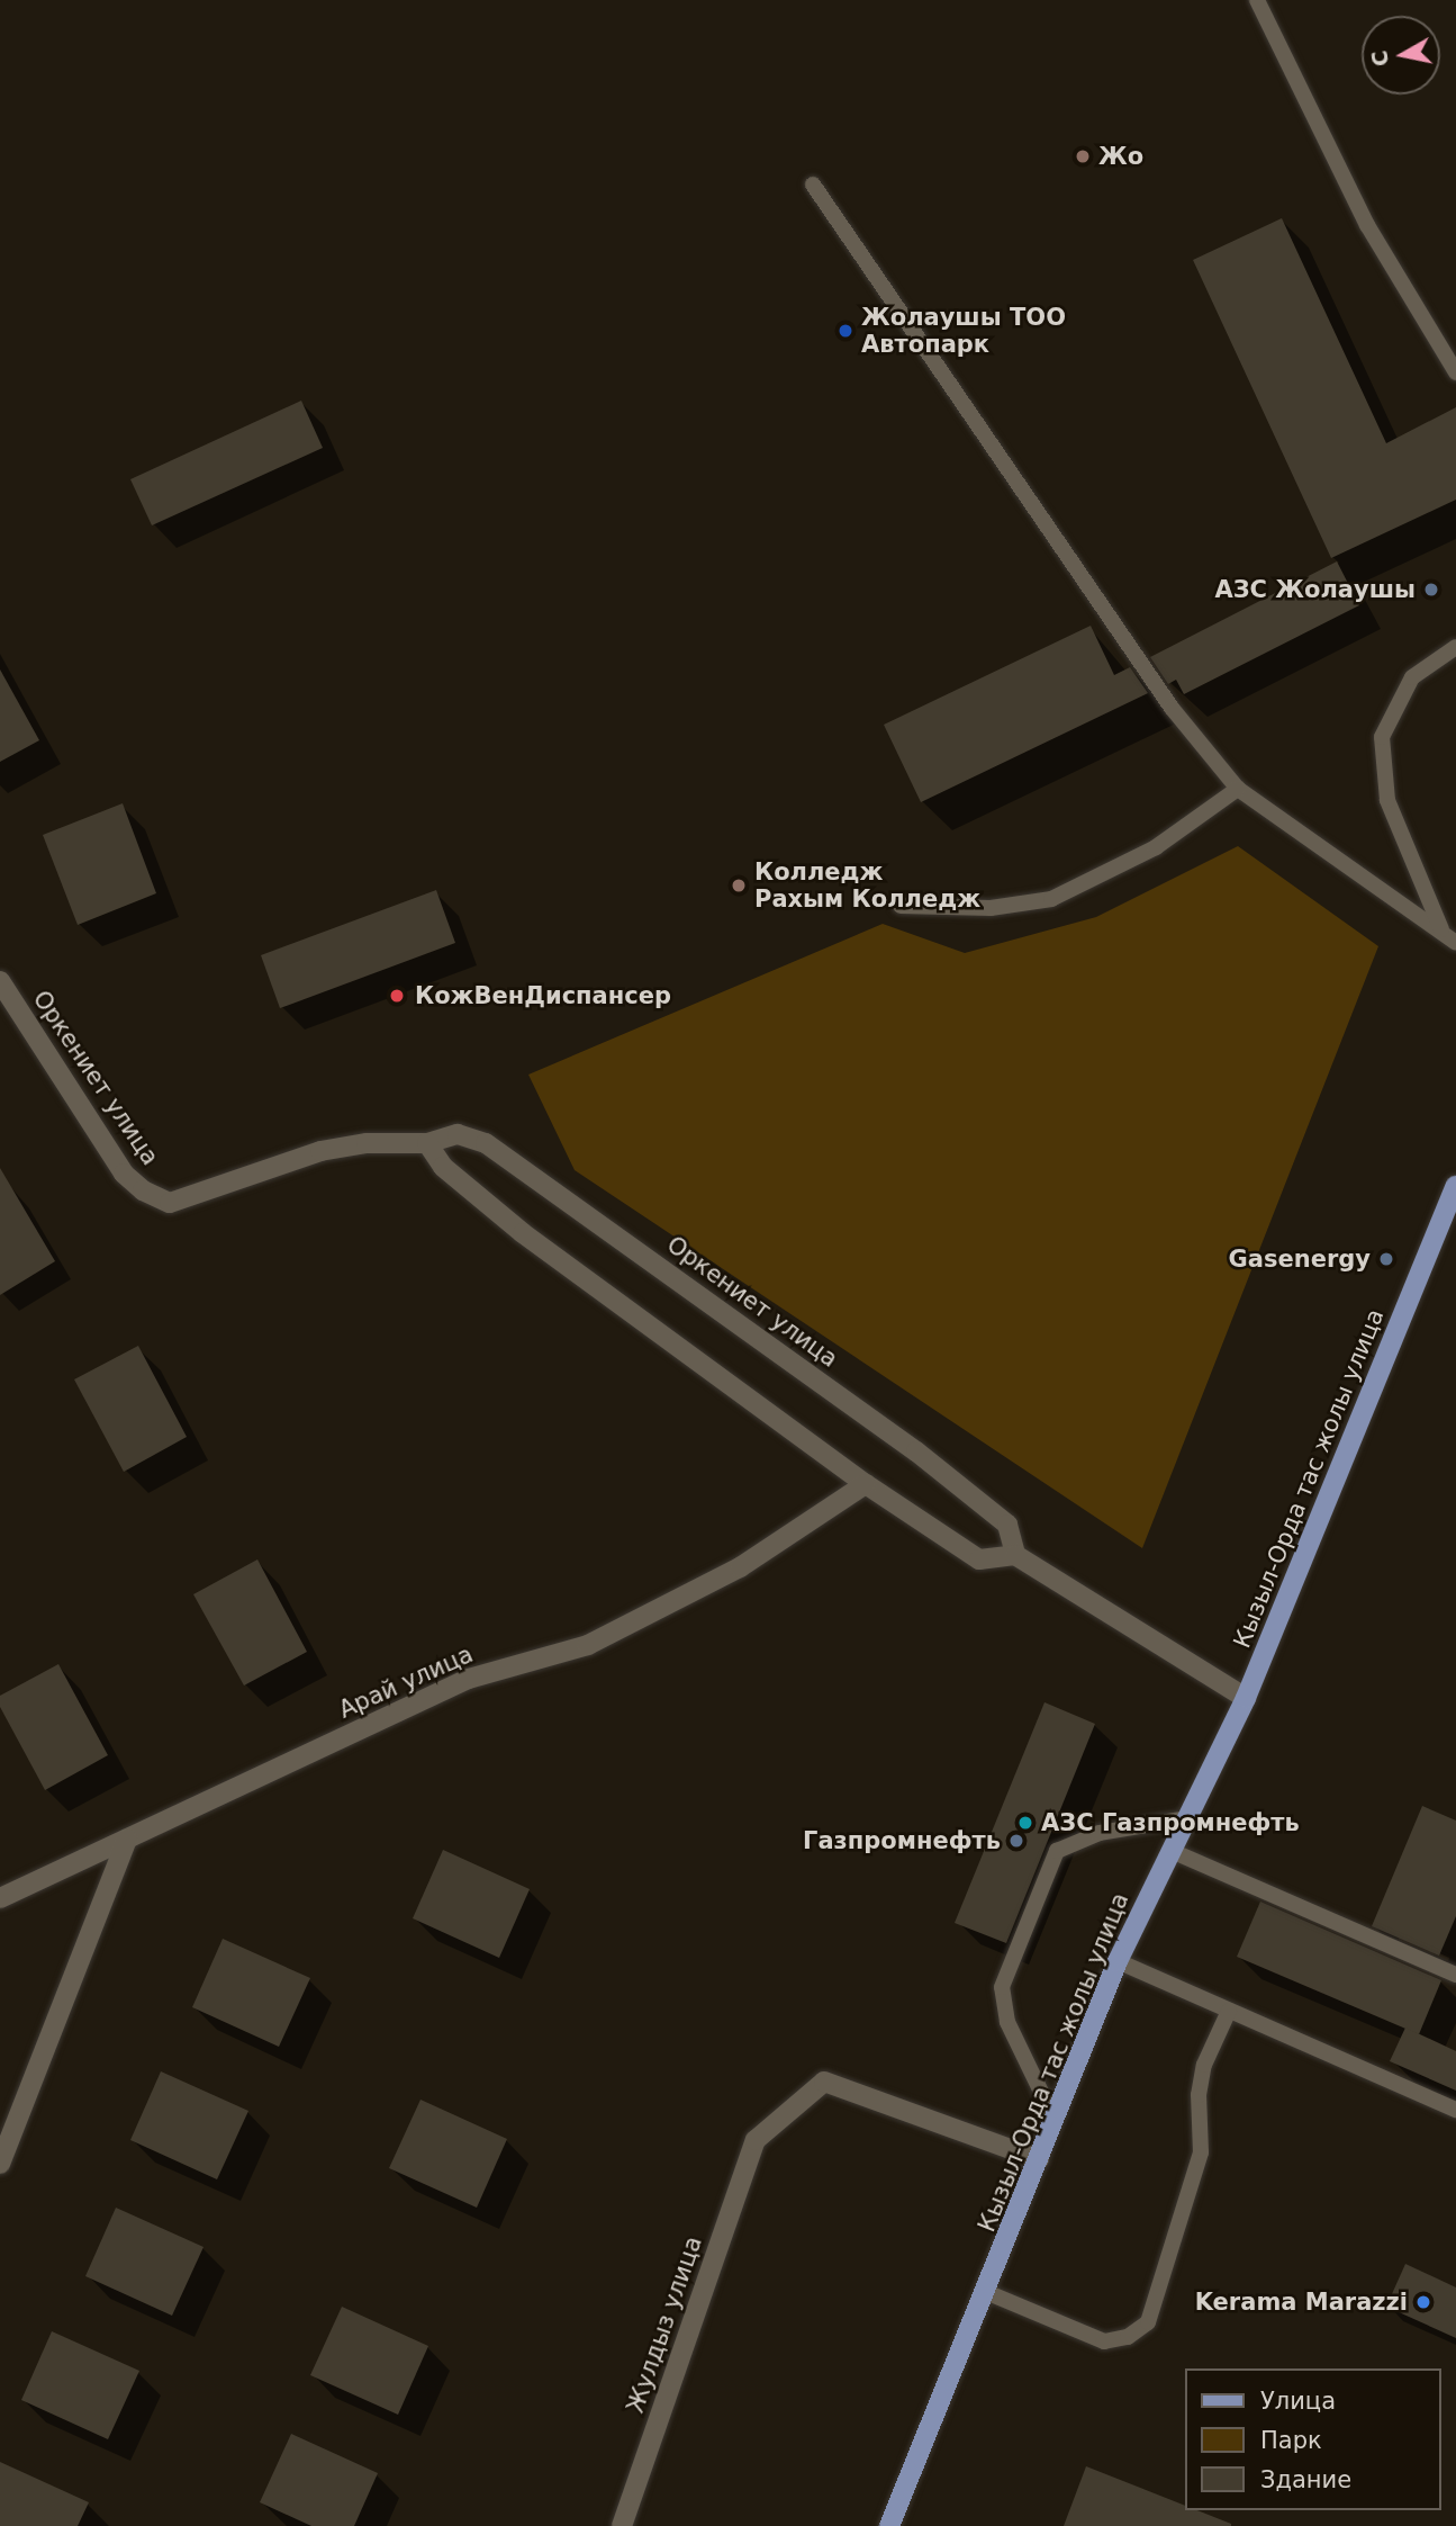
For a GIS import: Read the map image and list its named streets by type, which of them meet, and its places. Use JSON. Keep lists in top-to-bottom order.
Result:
{
  "streets": {
    "main road": ["Кызыл-Орда тас жолы улица"],
    "street": ["Оркениет улица", "Арай улица", "Жулдыз улица"]
  },
  "crossings": [
    ["Кызыл-Орда тас жолы улица", "Жулдыз улица"]
  ],
  "places": [
    "Жо",
    "Жолаушы ТОО Автопарк",
    "АЗС Жолаушы",
    "Колледж Рахым Колледж",
    "КожВенДиспансер",
    "Gasenergy",
    "АЗС Газпромнефть",
    "Газпромнефть",
    "Kerama Marazzi"
  ],
  "legend": ["Улица", "Парк", "Здание"],
  "north": "left"
}
